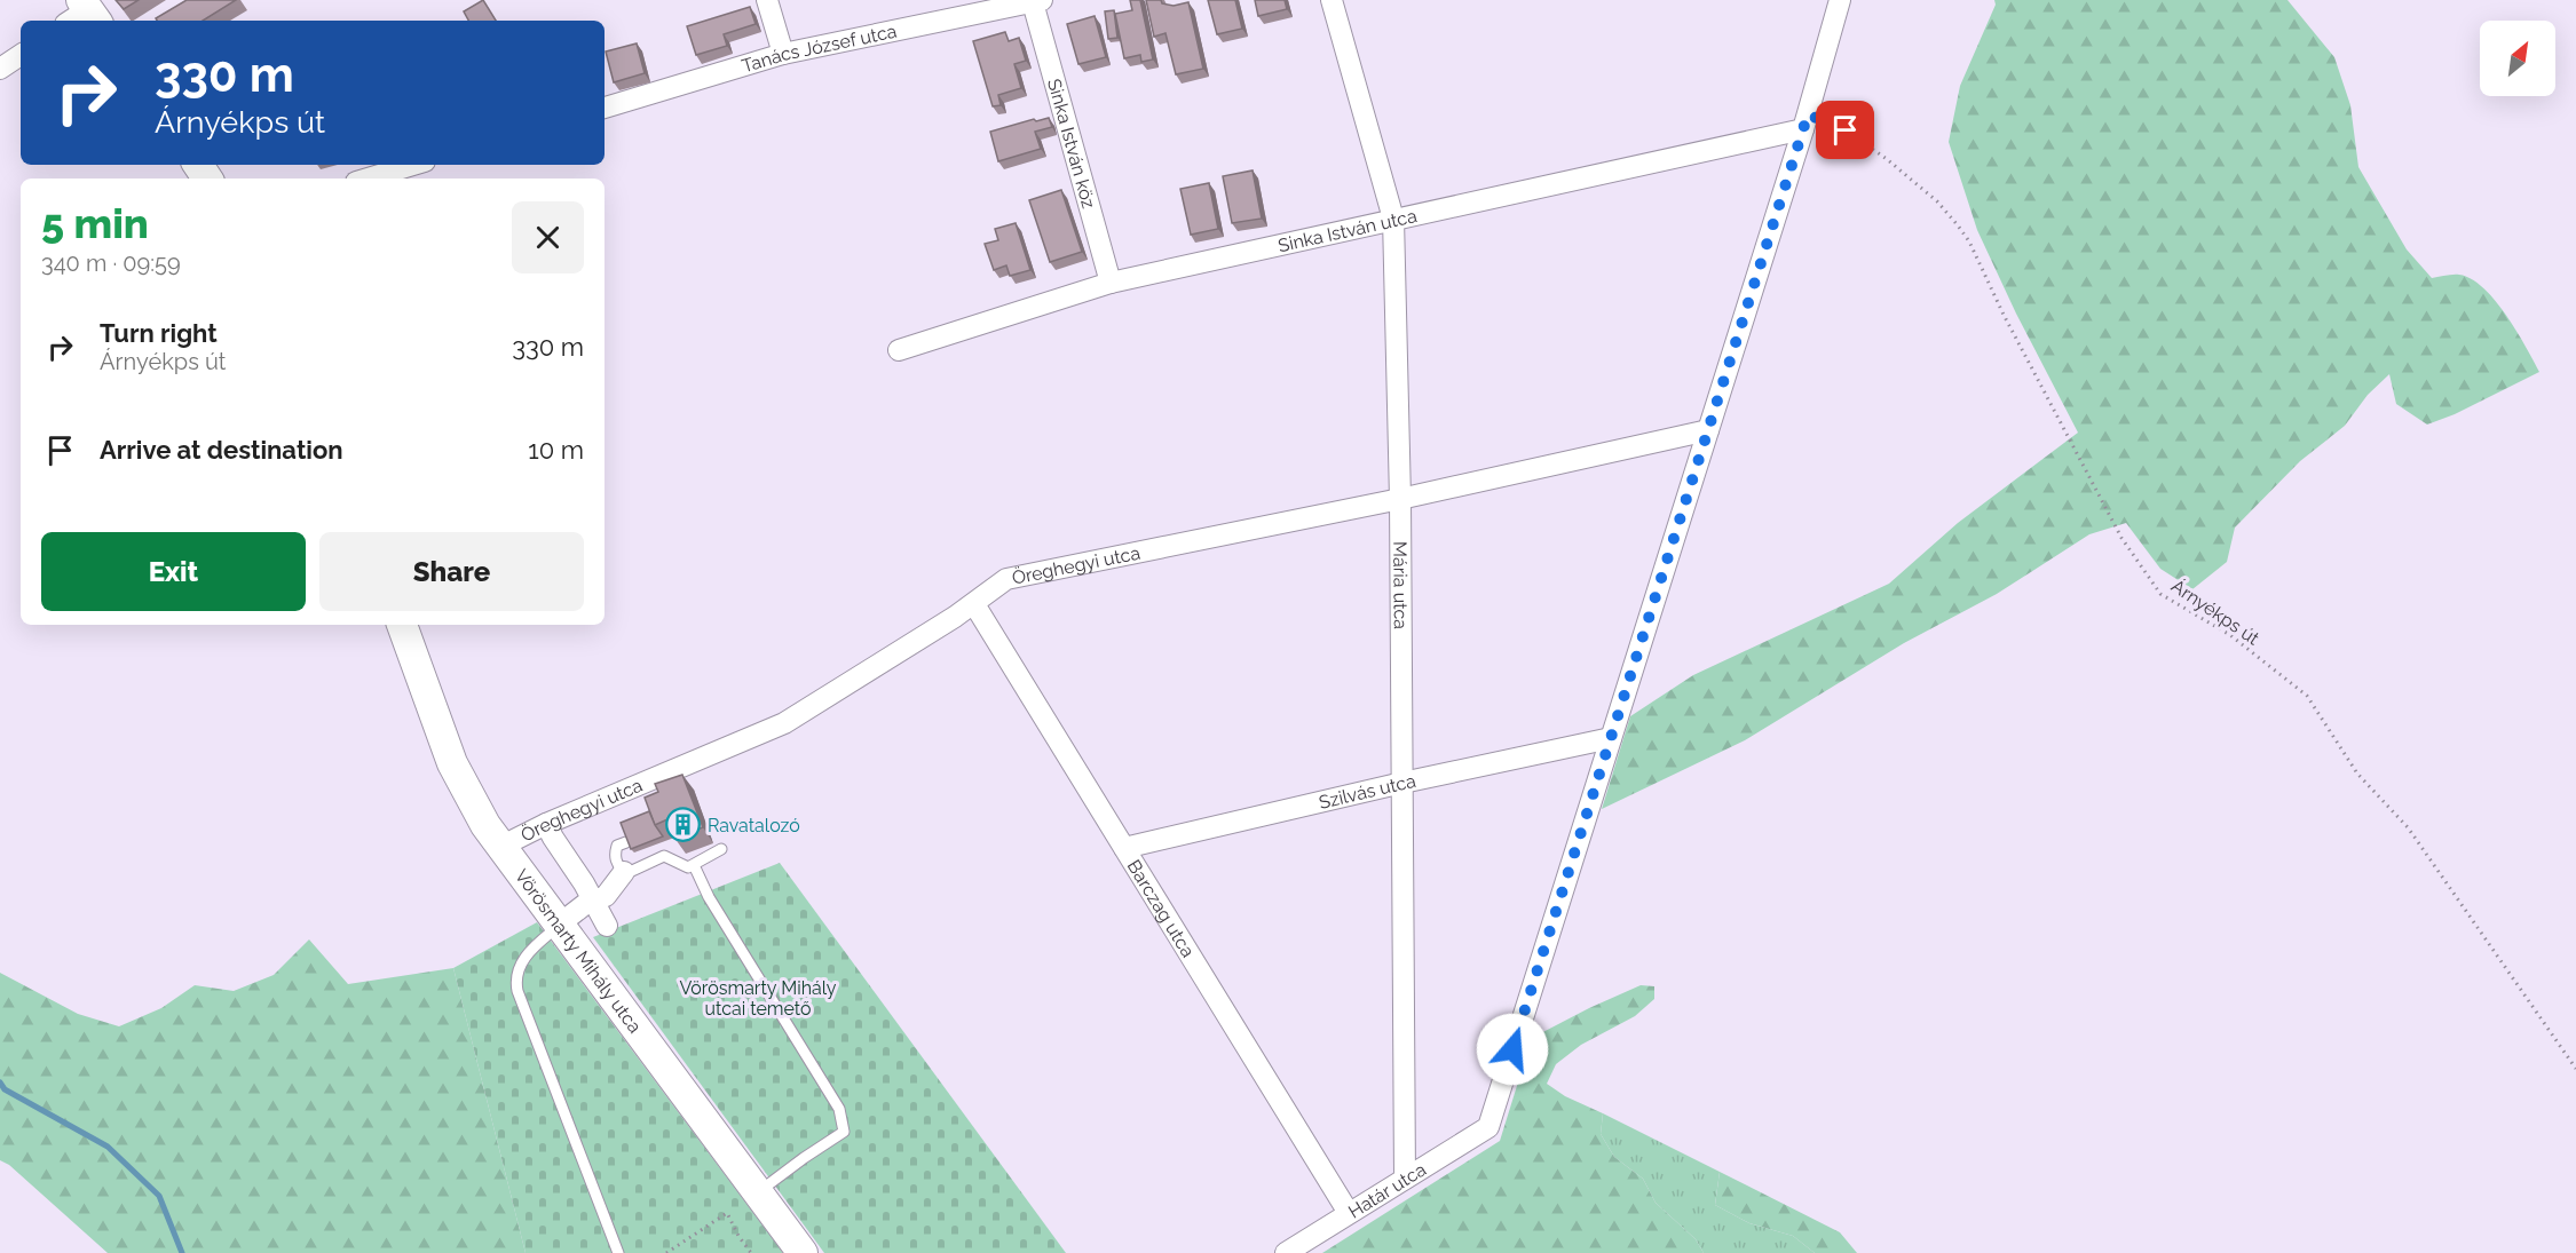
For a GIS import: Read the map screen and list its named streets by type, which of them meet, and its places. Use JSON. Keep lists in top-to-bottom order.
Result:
{
  "streets": {
    "main road": ["Vörösmarty Mihály utca"],
    "street": [
      "Tanács József utca",
      "Sinka István köz",
      "Sinka István utca",
      "Öreghegyi utca",
      "Mária utca",
      "Szilvás utca",
      "Barczag utca",
      "Határ utca"
    ],
    "path": ["Árnyékps út"]
  },
  "crossings": [
    ["Tanács József utca", "Sinka István köz"],
    ["Sinka István köz", "Sinka István utca"],
    ["Sinka István utca", "Mária utca"],
    ["Sinka István utca", "Árnyékps út"],
    ["Öreghegyi utca", "Mária utca"],
    ["Öreghegyi utca", "Barczag utca"],
    ["Öreghegyi utca", "Vörösmarty Mihály utca"],
    ["Mária utca", "Szilvás utca"],
    ["Mária utca", "Határ utca"],
    ["Szilvás utca", "Barczag utca"],
    ["Szilvás utca", "Határ utca"],
    ["Barczag utca", "Határ utca"]
  ],
  "parks": ["Vörösmarty Mihály utcai temető"],
  "places": {
    "building": ["Ravatalozó"]
  },
  "north": "top right",
  "page": {
    "turn": ["330 m", "Árnyékps út"],
    "heading": ["5 min", "340 m · 09:59"],
    "list": [
      {
        "name": "Turn right",
        "note": "Árnyékps út",
        "value": "330 m"
      },
      {
        "name": "Arrive at destination",
        "value": "10 m"
      }
    ],
    "buttons": ["Exit", "Share"]
  }
}
